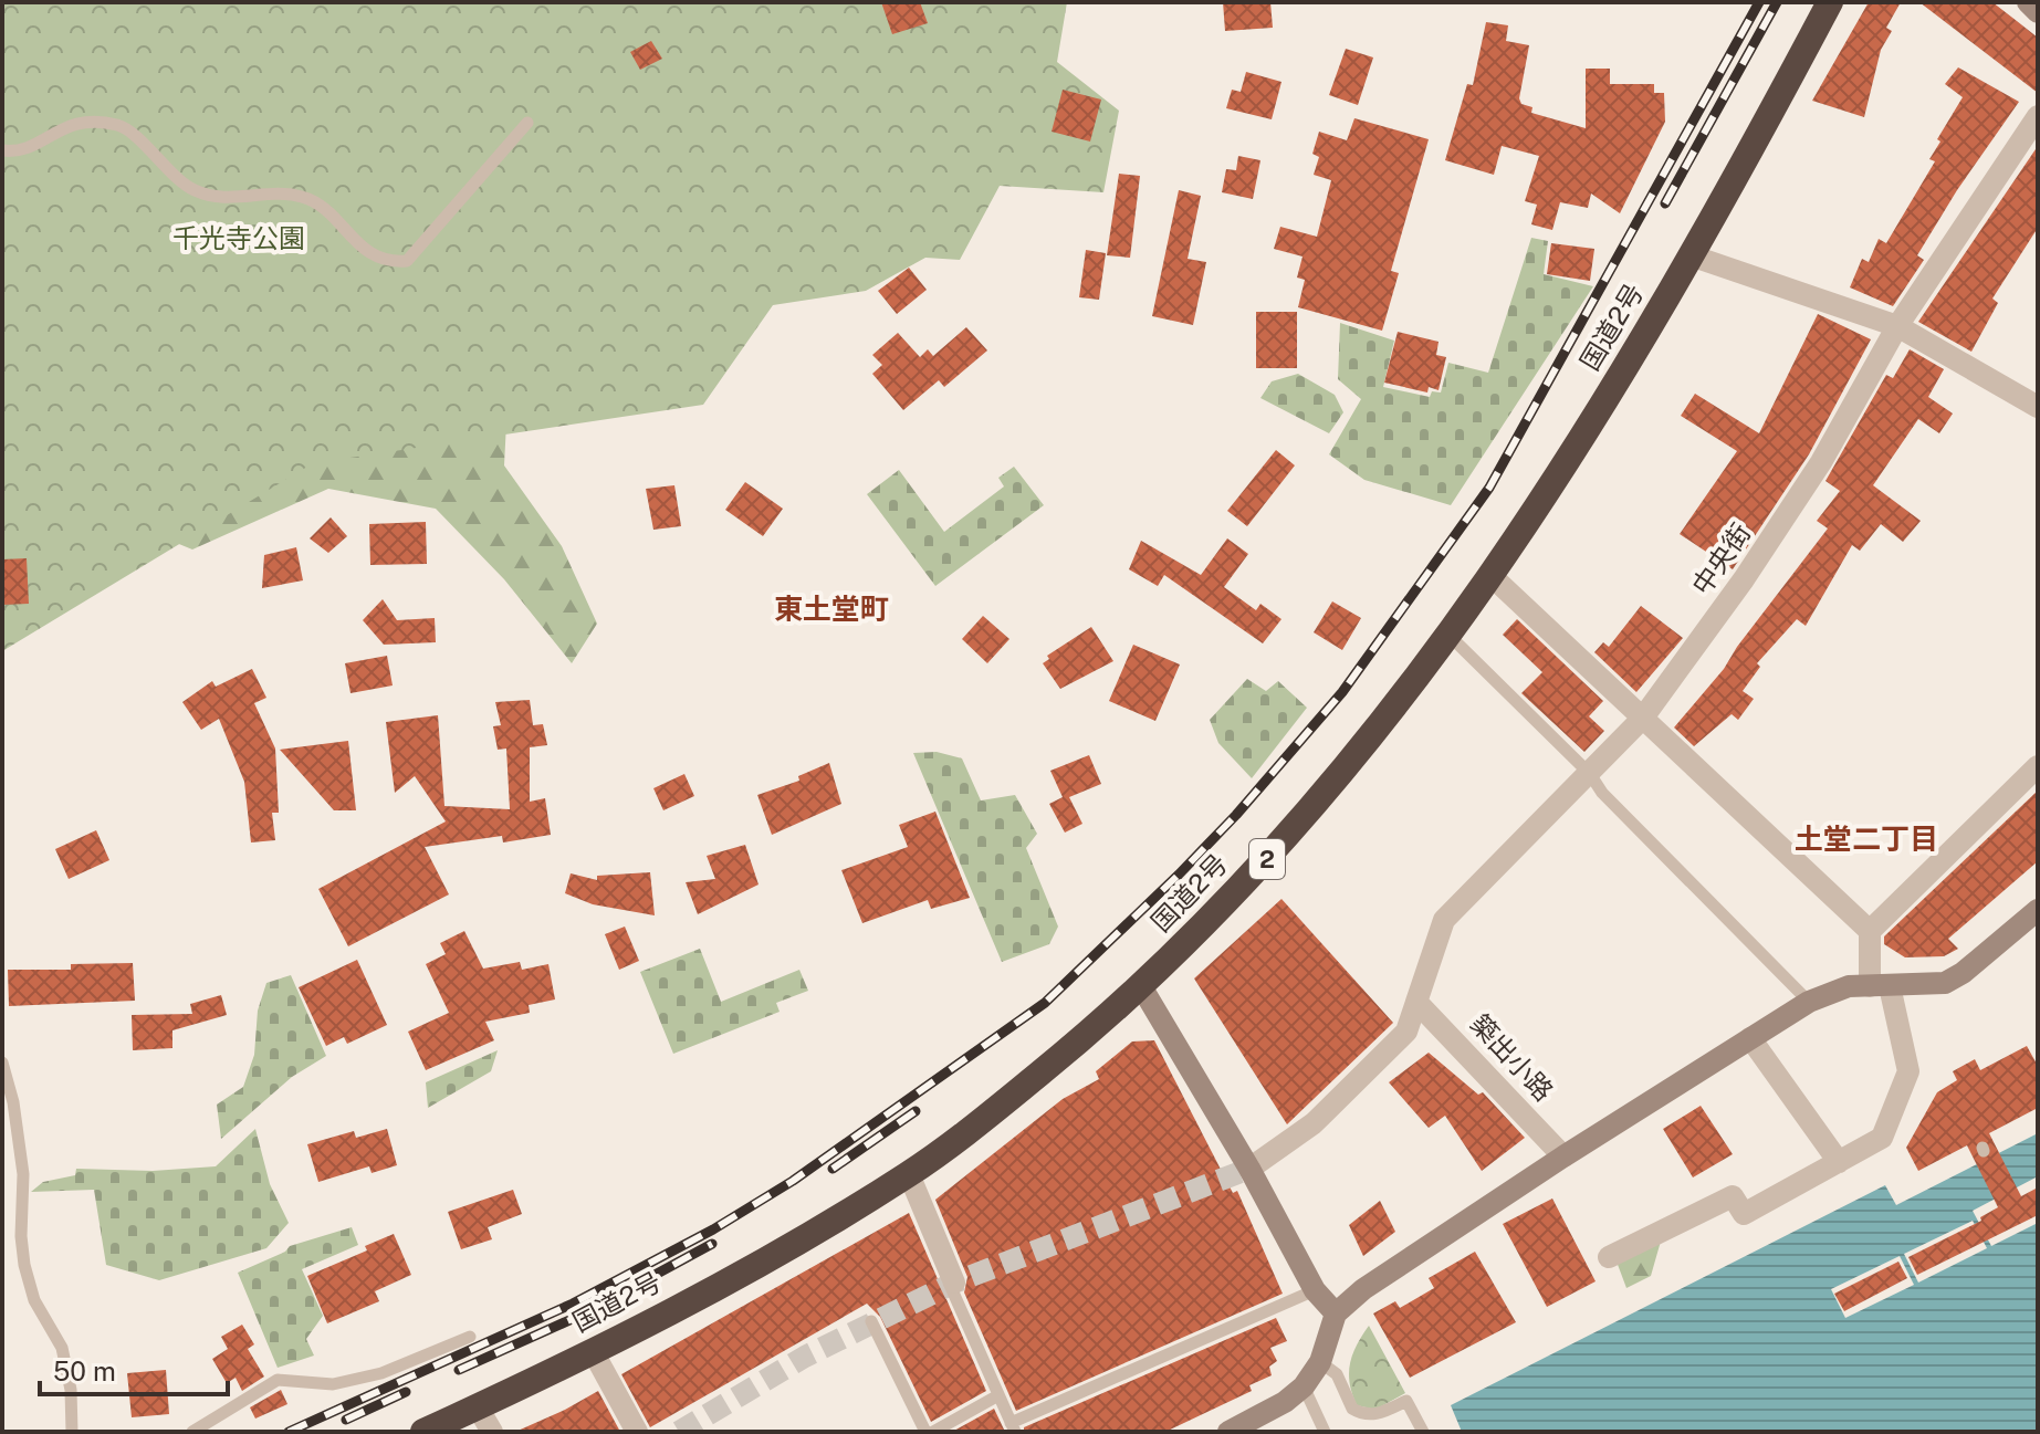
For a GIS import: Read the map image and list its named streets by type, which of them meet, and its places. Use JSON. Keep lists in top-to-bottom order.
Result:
{
  "streets": {
    "highway": ["国道2号", "2"],
    "street": ["中央街", "築出小路"]
  },
  "crossings": [
    ["中央街", "築出小路"]
  ],
  "districts": ["東土堂町", "土堂二丁目"],
  "parks": ["千光寺公園"],
  "scale_bar": "50 m"
}
